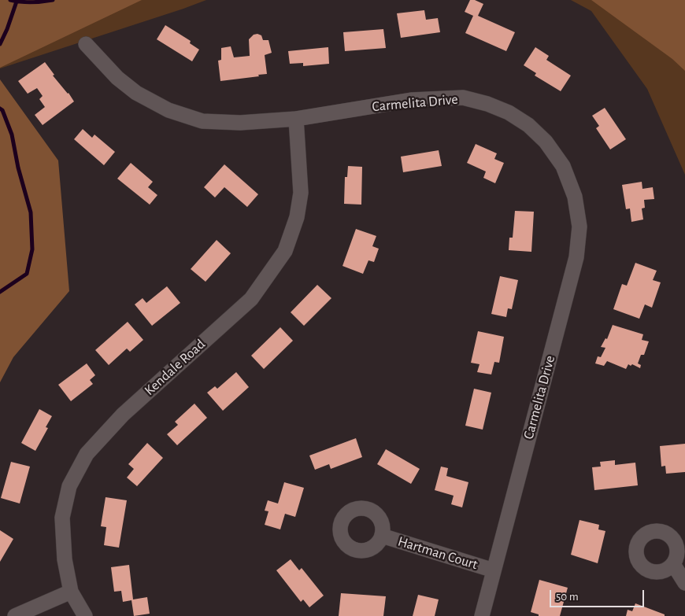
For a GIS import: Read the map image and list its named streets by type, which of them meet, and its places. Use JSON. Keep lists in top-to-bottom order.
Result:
{
  "streets": {
    "street": ["Carmelita Drive", "Kendale Road", "Hartman Court"]
  },
  "crossings": [
    ["Carmelita Drive", "Kendale Road"],
    ["Carmelita Drive", "Hartman Court"]
  ],
  "scale_bar": "50 m"
}
